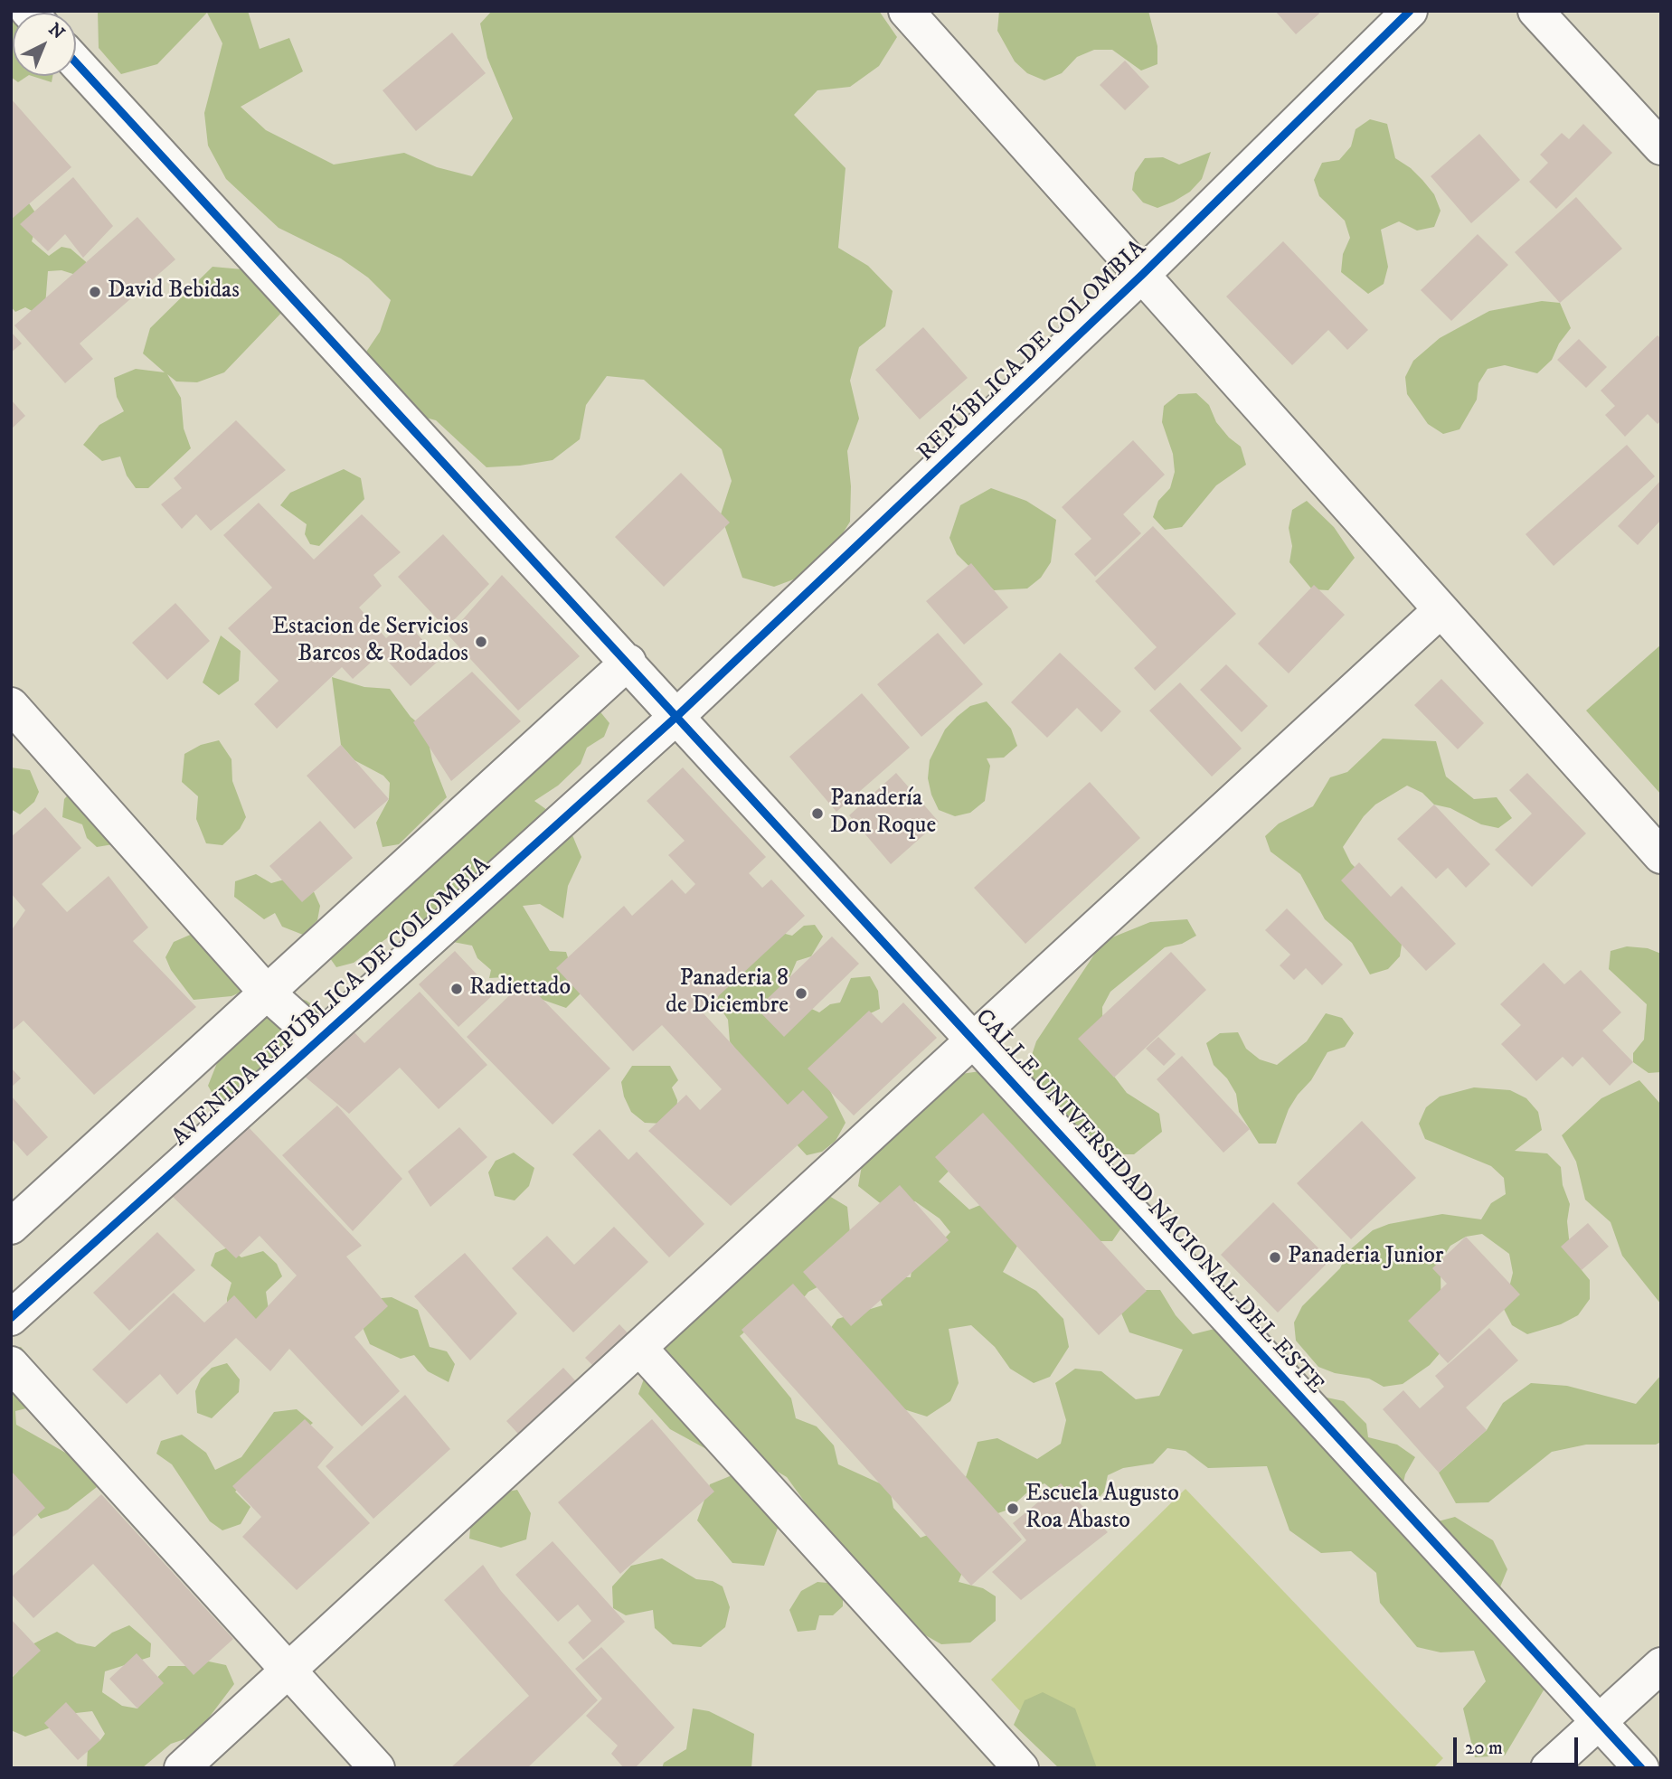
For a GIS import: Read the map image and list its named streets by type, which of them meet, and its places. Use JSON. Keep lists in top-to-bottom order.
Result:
{
  "streets": {
    "street": ["REPÚBLICA DE COLOMBIA", "AVENIDA REPÚBLICA DE COLOMBIA", "CALLE UNIVERSIDAD NACIONAL DEL ESTE"]
  },
  "crossings": [
    ["REPÚBLICA DE COLOMBIA", "AVENIDA REPÚBLICA DE COLOMBIA"],
    ["REPÚBLICA DE COLOMBIA", "CALLE UNIVERSIDAD NACIONAL DEL ESTE"],
    ["AVENIDA REPÚBLICA DE COLOMBIA", "CALLE UNIVERSIDAD NACIONAL DEL ESTE"]
  ],
  "places": [
    "David Bebidas",
    "Estacion de Servicios Barcos & Rodados",
    "Panadería Don Roque",
    "Radiettado",
    "Panaderia 8 de Diciembre",
    "Panaderia Junior",
    "Escuela Augusto Roa Abasto"
  ],
  "scale_bar": "20 m",
  "north": "top right"
}
